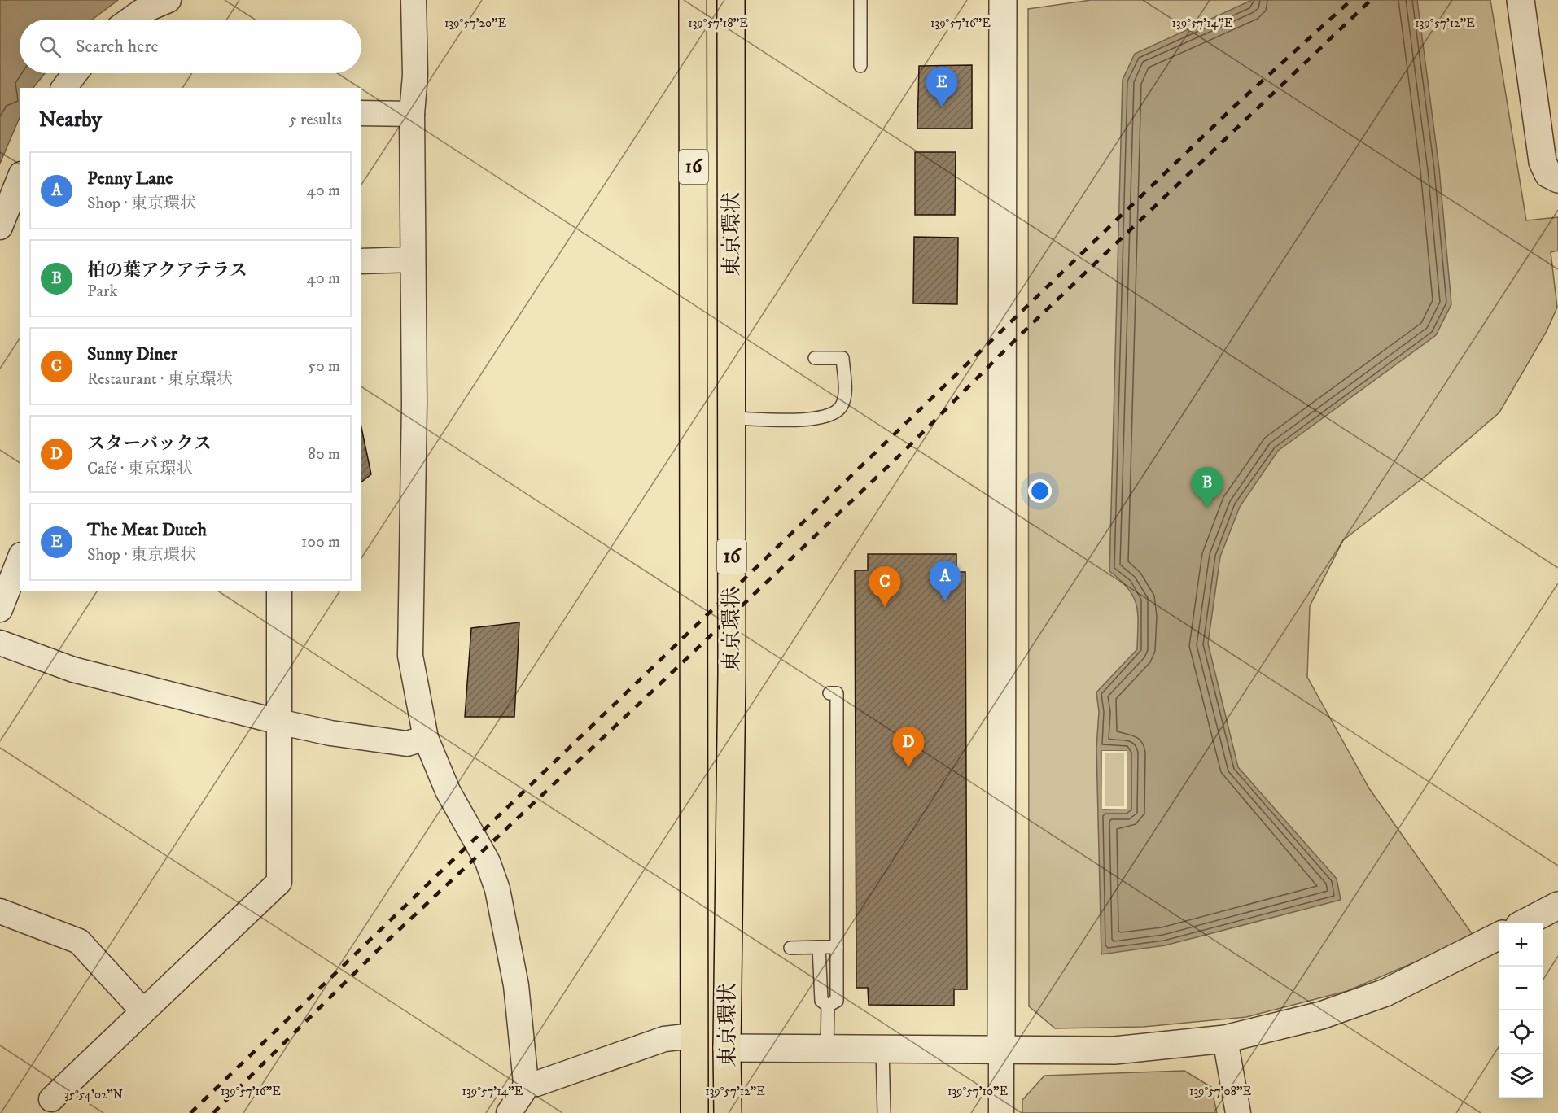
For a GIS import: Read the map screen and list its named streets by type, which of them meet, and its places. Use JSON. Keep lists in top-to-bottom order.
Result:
{
  "streets": {
    "highway": ["16", "東京環状"]
  },
  "page": {
    "search": "Search here",
    "pins": [
      "E",
      "B",
      "A",
      "C",
      "D"
    ],
    "heading": ["Nearby", "5 results"],
    "list": [
      {
        "mark": "A",
        "name": "Penny Lane",
        "note": "Shop · 東京環状",
        "value": "40 m"
      },
      {
        "mark": "B",
        "name": "柏の葉アクアテラス",
        "note": "Park",
        "value": "40 m"
      },
      {
        "mark": "C",
        "name": "Sunny Diner",
        "note": "Restaurant · 東京環状",
        "value": "50 m"
      },
      {
        "mark": "D",
        "name": "スターバックス",
        "note": "Café · 東京環状",
        "value": "80 m"
      },
      {
        "mark": "E",
        "name": "The Meat Dutch",
        "note": "Shop · 東京環状",
        "value": "100 m"
      }
    ],
    "map_buttons": ["+", "−"]
  },
  "coordinates": [
    "139°57'20\"E",
    "139°57'14\"E",
    "139°57'18\"E",
    "139°57'16\"E",
    "139°57'12\"E",
    "139°57'10\"E",
    "139°57'08\"E",
    "35°54'02\"N"
  ]
}
